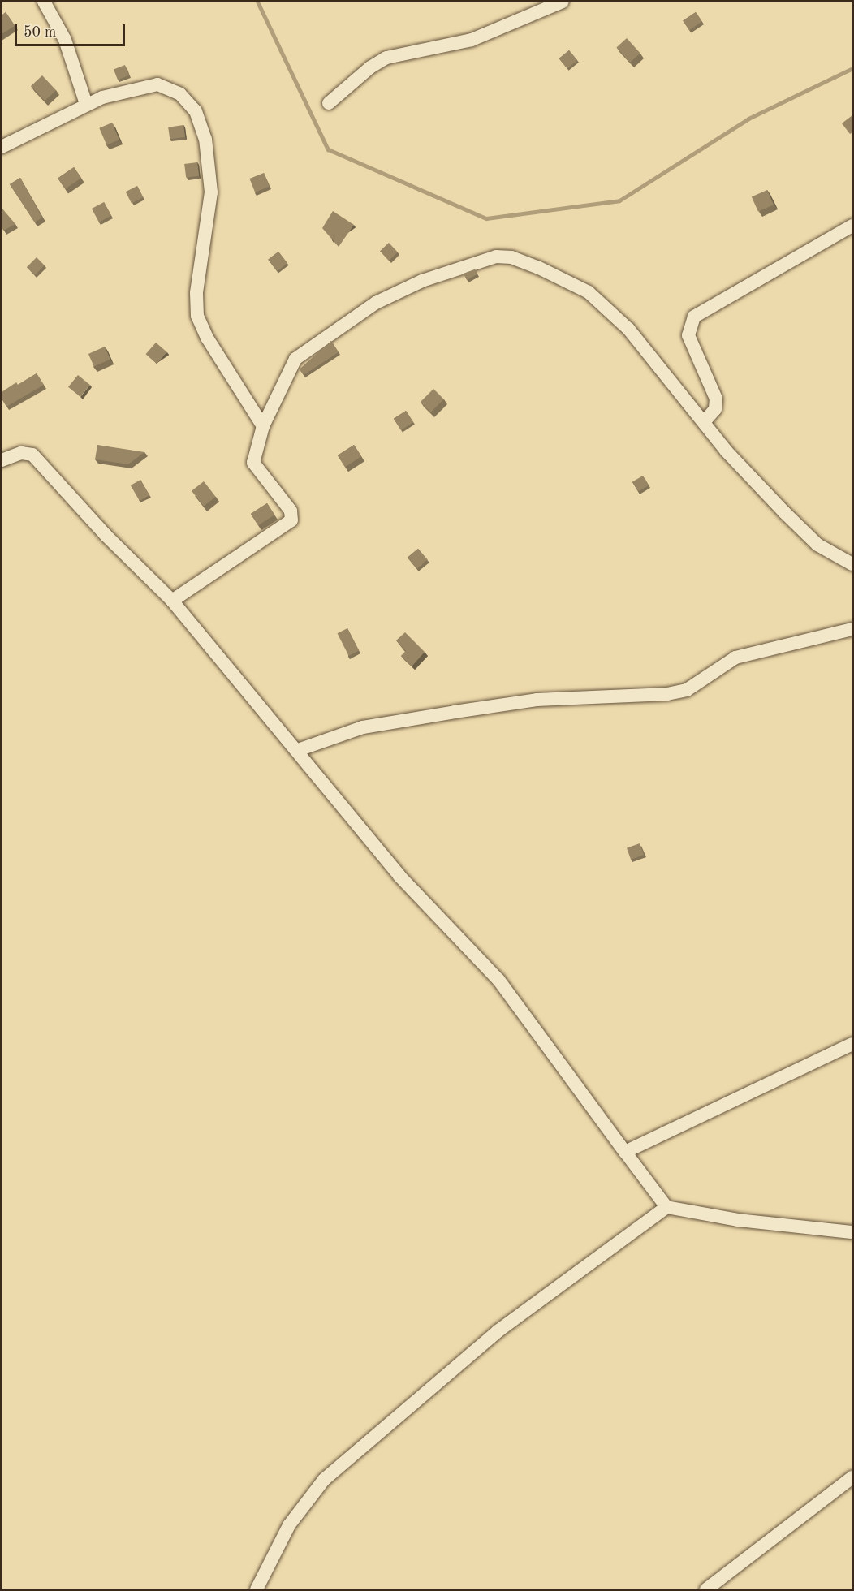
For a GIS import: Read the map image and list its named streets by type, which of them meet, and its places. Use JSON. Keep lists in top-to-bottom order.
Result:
{
  "scale_bar": "50 m"
}
